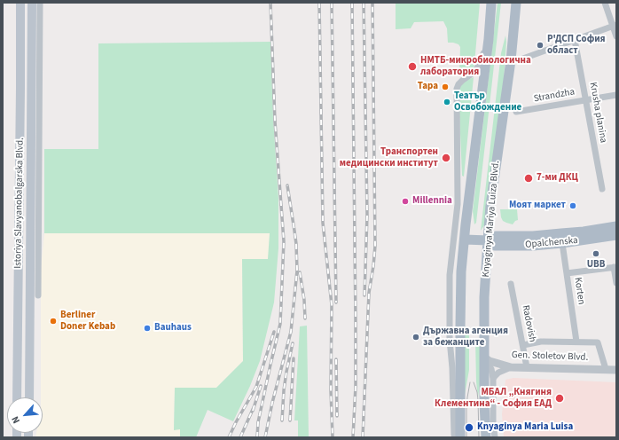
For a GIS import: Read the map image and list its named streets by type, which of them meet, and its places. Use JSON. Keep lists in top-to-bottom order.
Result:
{
  "streets": {
    "main road": ["Istoriya Slavyanobalgarska Blvd.", "Knyaginya Mariya Luiza Blvd.", "Opalchenska"],
    "street": [
      "Strandzha",
      "Krusha planina",
      "Korten",
      "Radovish",
      "Gen. Stoletov Blvd."
    ]
  },
  "crossings": [
    ["Strandzha", "Krusha planina"],
    ["Knyaginya Mariya Luiza Blvd.", "Opalchenska"],
    ["Knyaginya Mariya Luiza Blvd.", "Gen. Stoletov Blvd."],
    ["Opalchenska", "Korten"],
    ["Radovish", "Gen. Stoletov Blvd."]
  ],
  "places": [
    "Р'ДСП София област",
    "НМТБ-микробиологична лаборатория",
    "Тара",
    "Театър Освобождение",
    "Транспортен медицински институт",
    "7-ми ДКЦ",
    "Millennia",
    "Моят маркет",
    "UBB",
    "Berliner Doner Kebab",
    "Bauhaus",
    "Държавна агенция за бежанците",
    "МБАЛ „Княгиня Клементина“ - София ЕАД",
    "Knyaginya Maria Luisa"
  ],
  "north": "bottom left"
}
